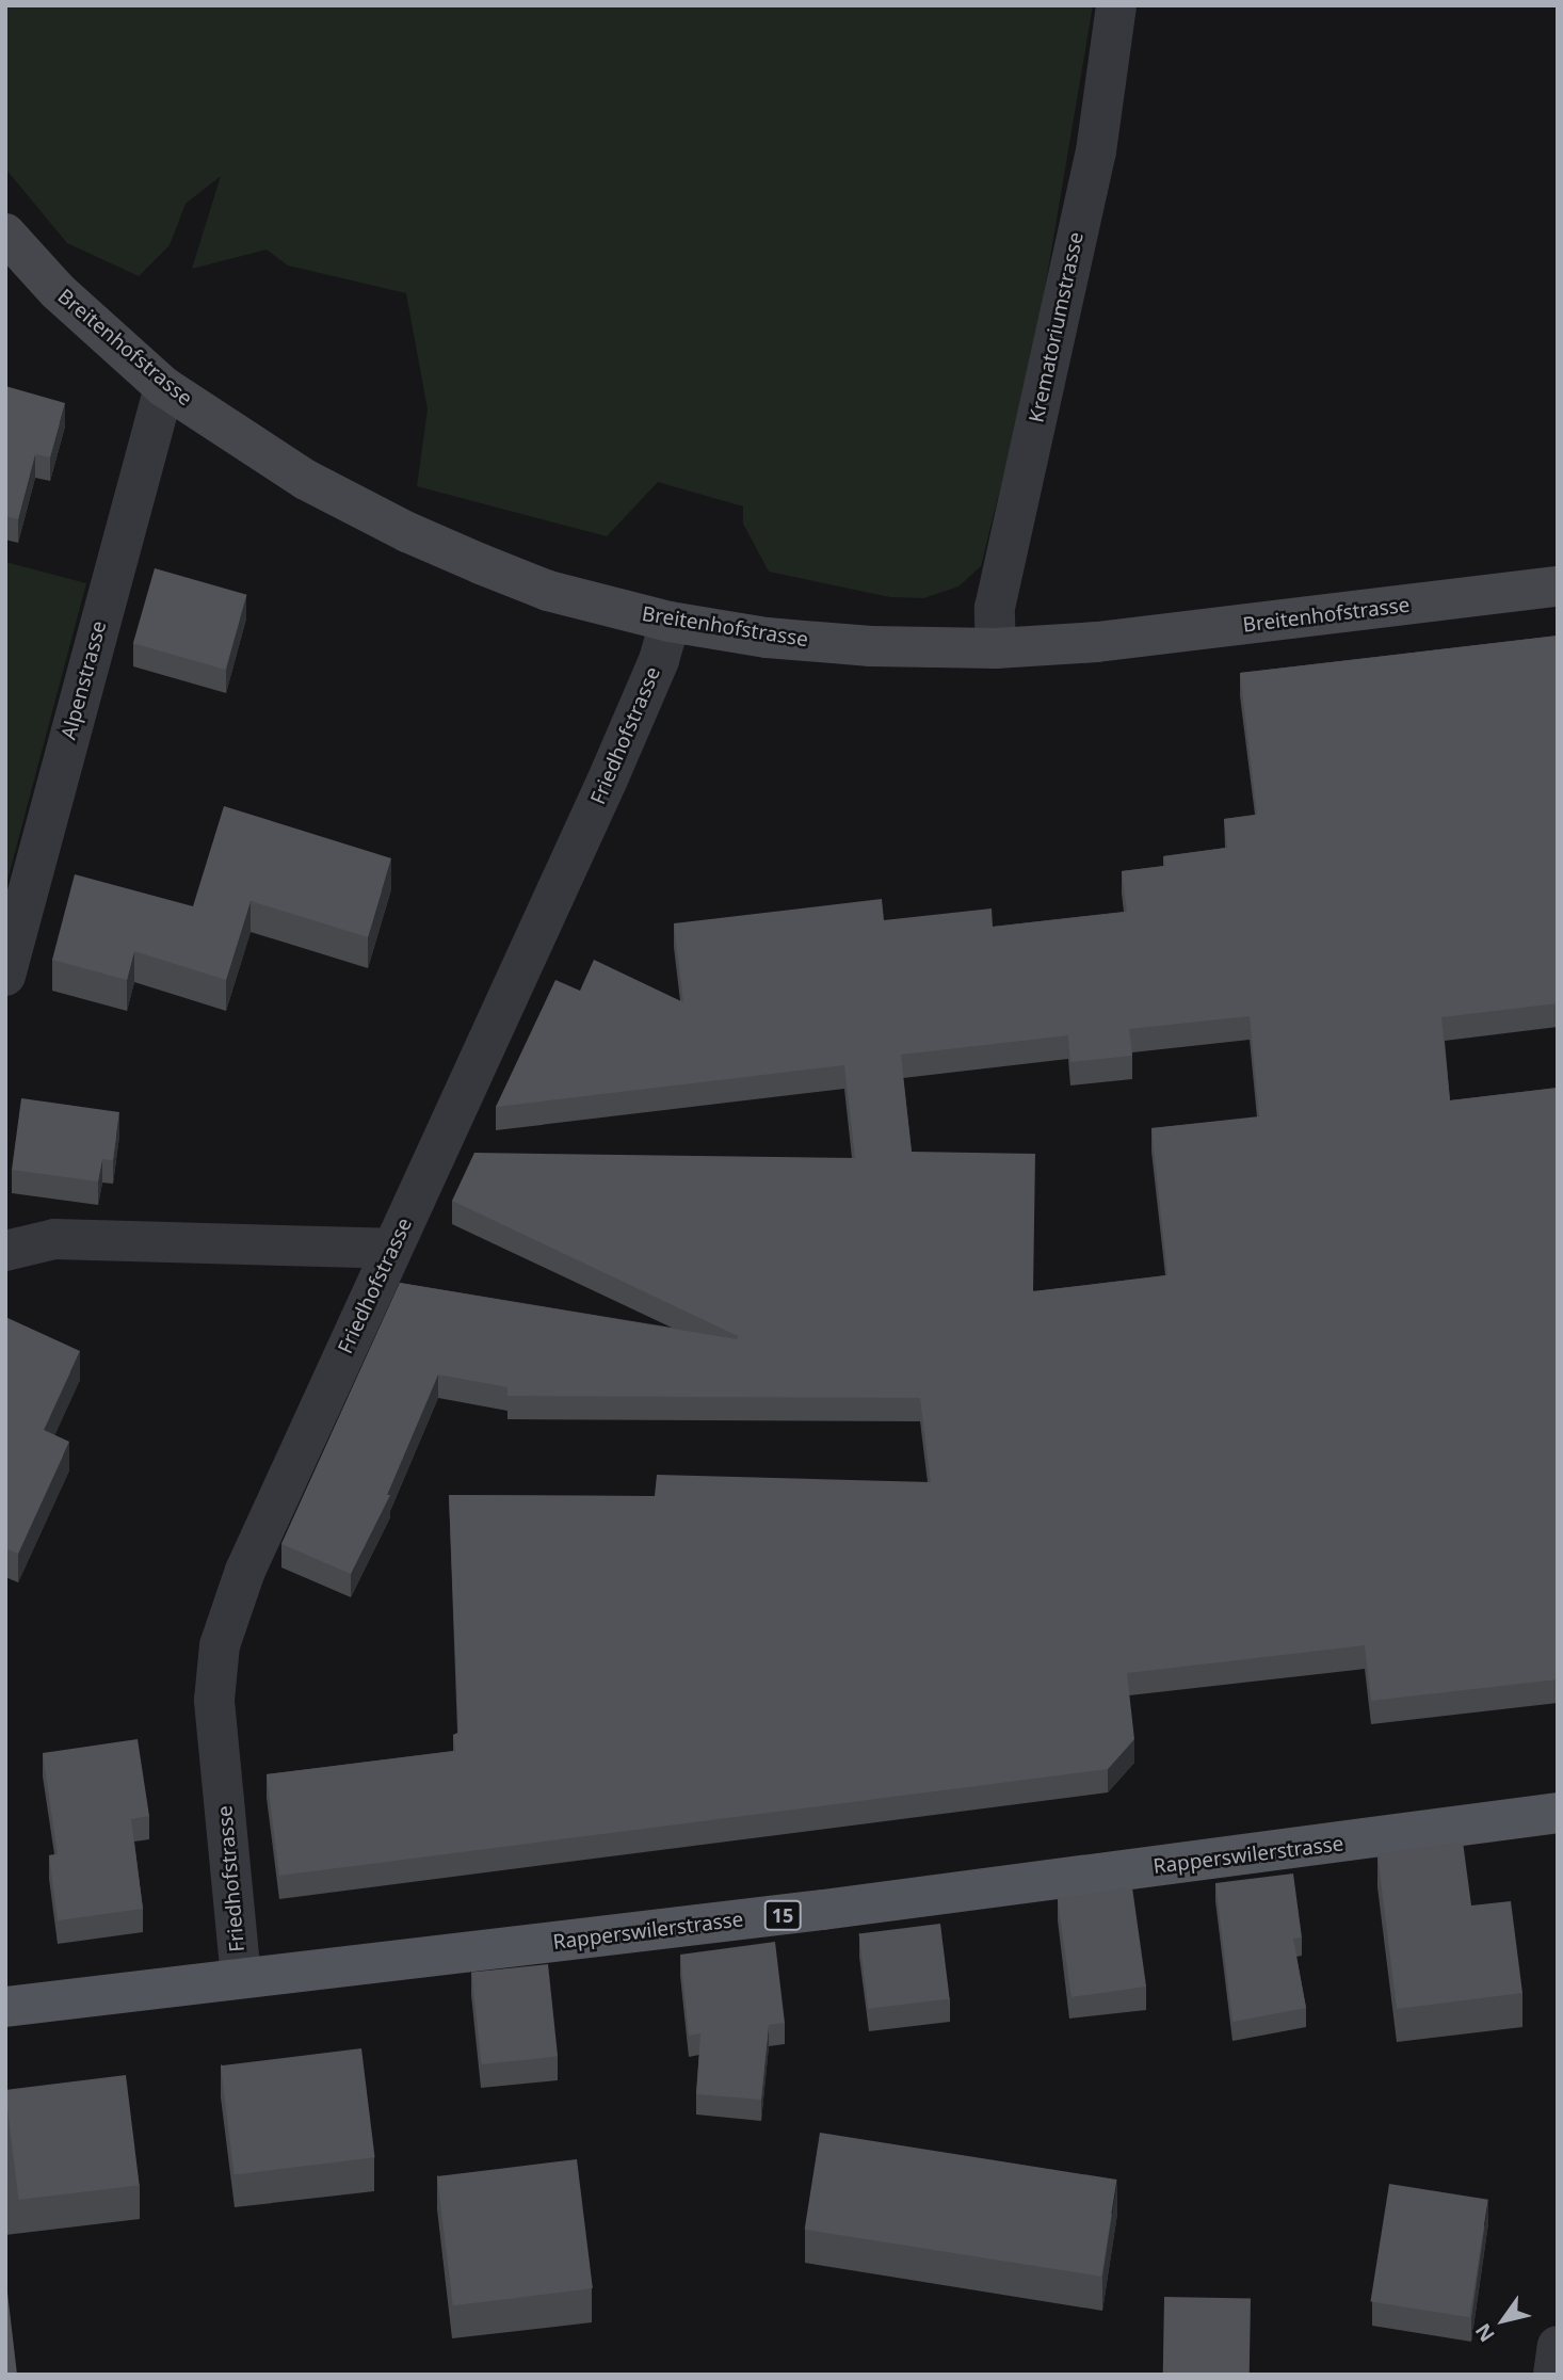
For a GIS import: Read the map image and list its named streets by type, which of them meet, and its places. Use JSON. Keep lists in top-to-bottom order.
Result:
{
  "streets": {
    "main road": ["Rapperswilerstrasse", "15"],
    "street": [
      "Krematoriumstrasse",
      "Breitenhofstrasse",
      "Alpenstrasse",
      "Friedhofstrasse"
    ]
  },
  "crossings": [
    ["Krematoriumstrasse", "Breitenhofstrasse"],
    ["Breitenhofstrasse", "Alpenstrasse"],
    ["Breitenhofstrasse", "Friedhofstrasse"],
    ["Friedhofstrasse", "Rapperswilerstrasse"]
  ],
  "north": "bottom left"
}
